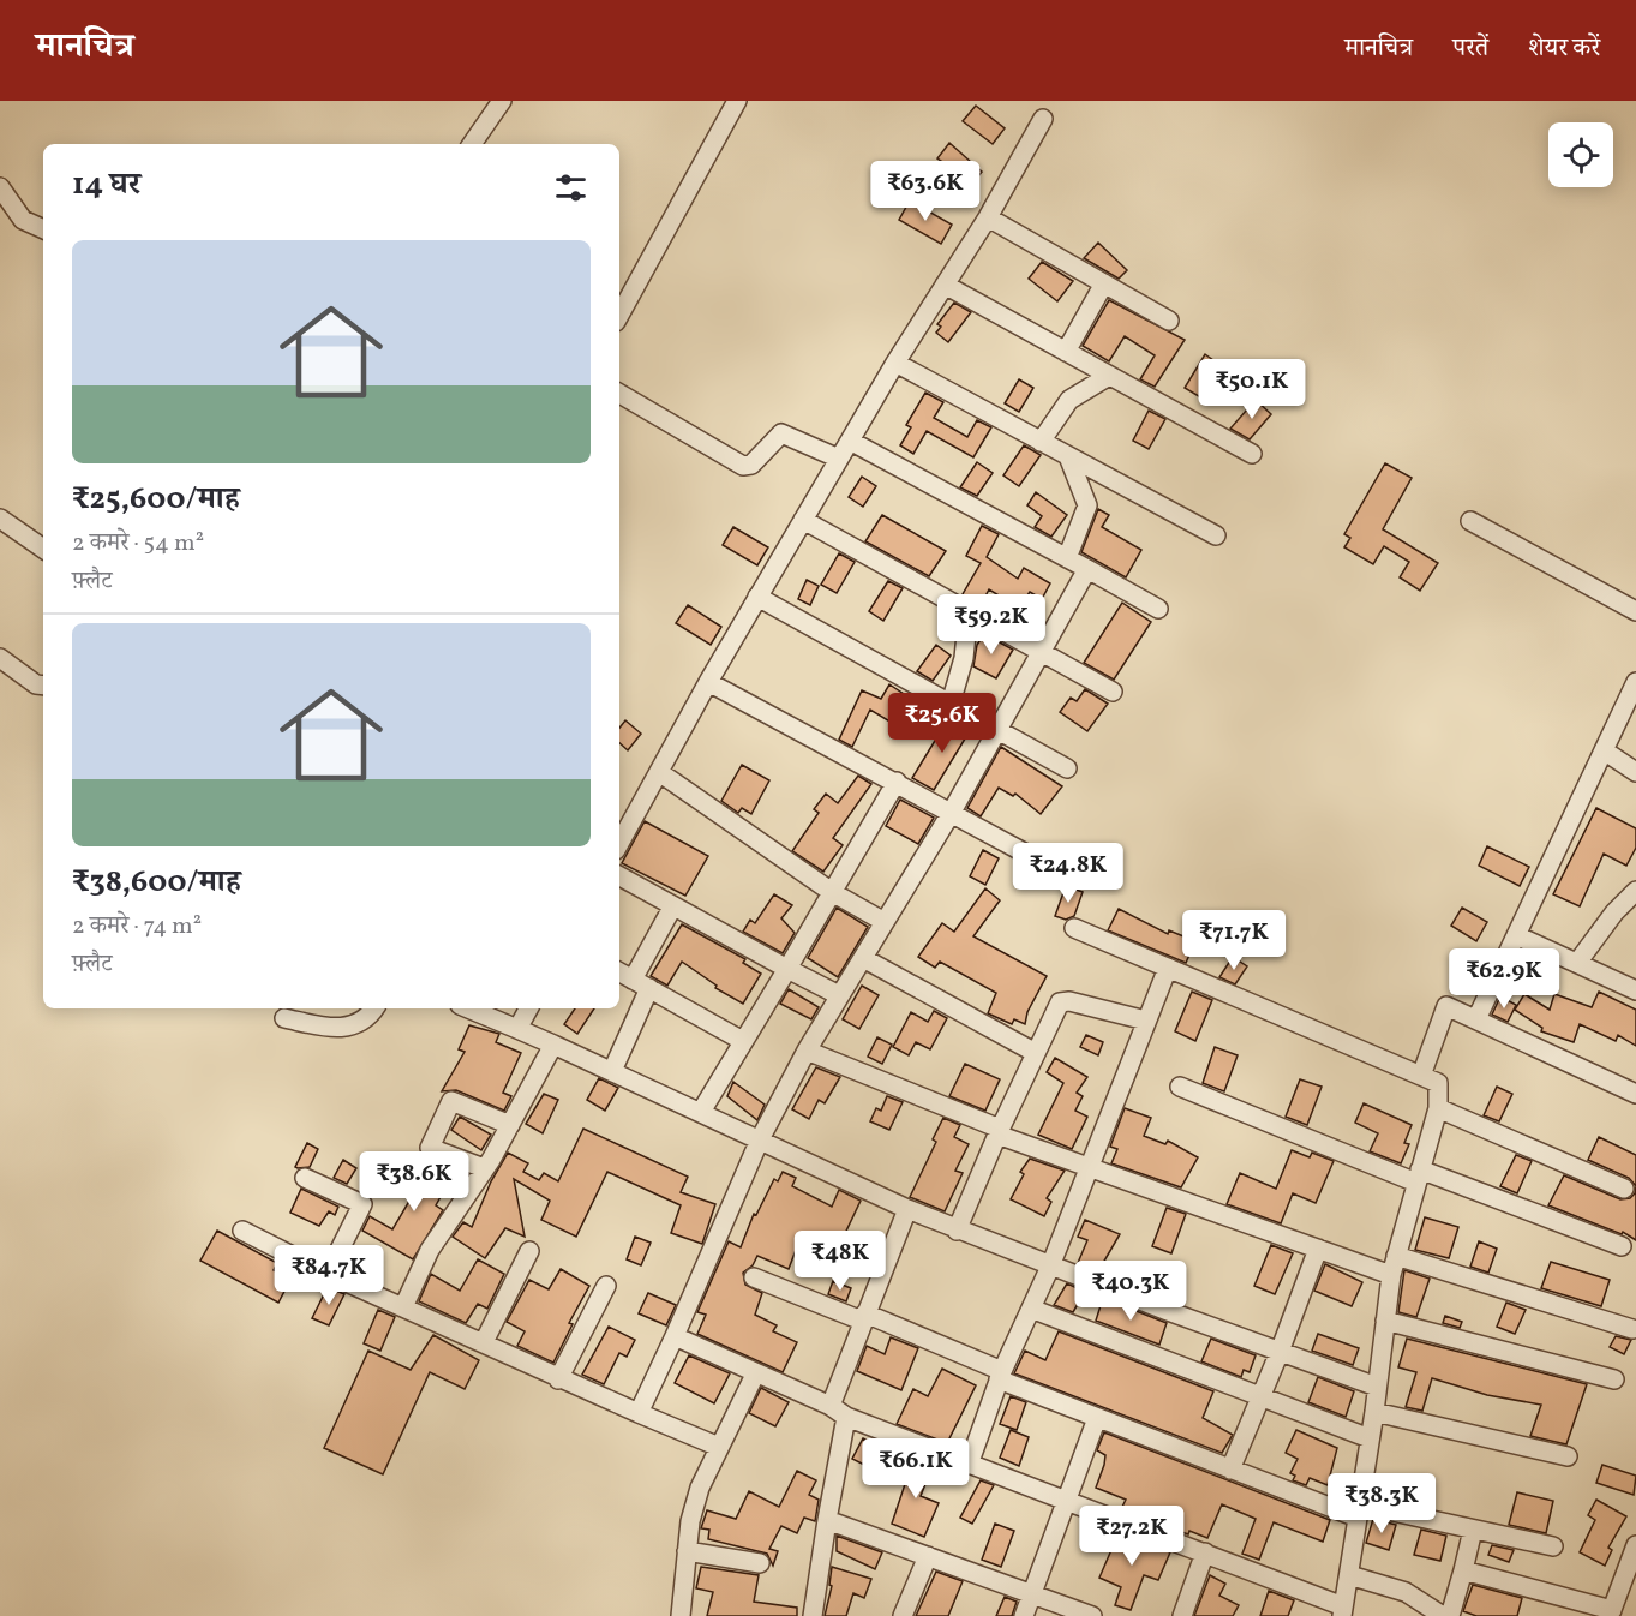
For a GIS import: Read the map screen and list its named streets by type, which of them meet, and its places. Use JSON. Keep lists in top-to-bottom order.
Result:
{
  "page": {
    "header": "मानचित्र",
    "nav": ["मानचित्र", "परतें", "शेयर करें"],
    "heading": "14 घर",
    "price": [
      "₹63.6K",
      "₹50.1K",
      "₹59.2K",
      "₹25.6K",
      "₹24.8K",
      "₹71.7K",
      "₹62.9K",
      "₹38.6K",
      "₹48K",
      "₹84.7K",
      "₹40.3K",
      "₹66.1K",
      "₹38.3K",
      "₹27.2K"
    ],
    "list": [
      {
        "name": "₹25,600/माह",
        "note": "2 कमरे · 54 m² · फ़्लैट"
      },
      {
        "name": "₹38,600/माह",
        "note": "2 कमरे · 74 m² · फ़्लैट"
      }
    ]
  }
}
